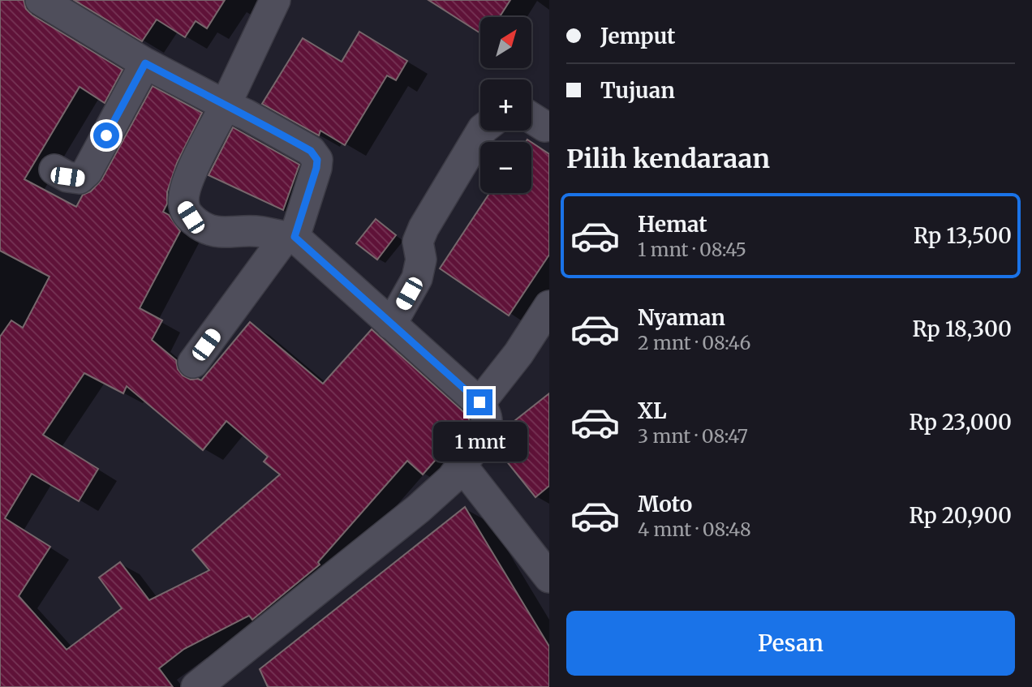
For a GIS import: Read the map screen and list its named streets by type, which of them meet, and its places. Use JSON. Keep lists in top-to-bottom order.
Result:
{
  "north": "top right",
  "page": {
    "banner": ["Jemput", "Tujuan"],
    "map_buttons": ["+", "−"],
    "heading": "Pilih kendaraan",
    "list": [
      {
        "name": "Hemat",
        "note": "1 mnt · 08:45",
        "value": "Rp 13,500"
      },
      {
        "name": "Nyaman",
        "note": "2 mnt · 08:46",
        "value": "Rp 18,300"
      },
      {
        "name": "XL",
        "note": "3 mnt · 08:47",
        "value": "Rp 23,000"
      },
      {
        "name": "Moto",
        "note": "4 mnt · 08:48",
        "value": "Rp 20,900"
      }
    ],
    "bubble": "1 mnt",
    "buttons": "Pesan"
  }
}
